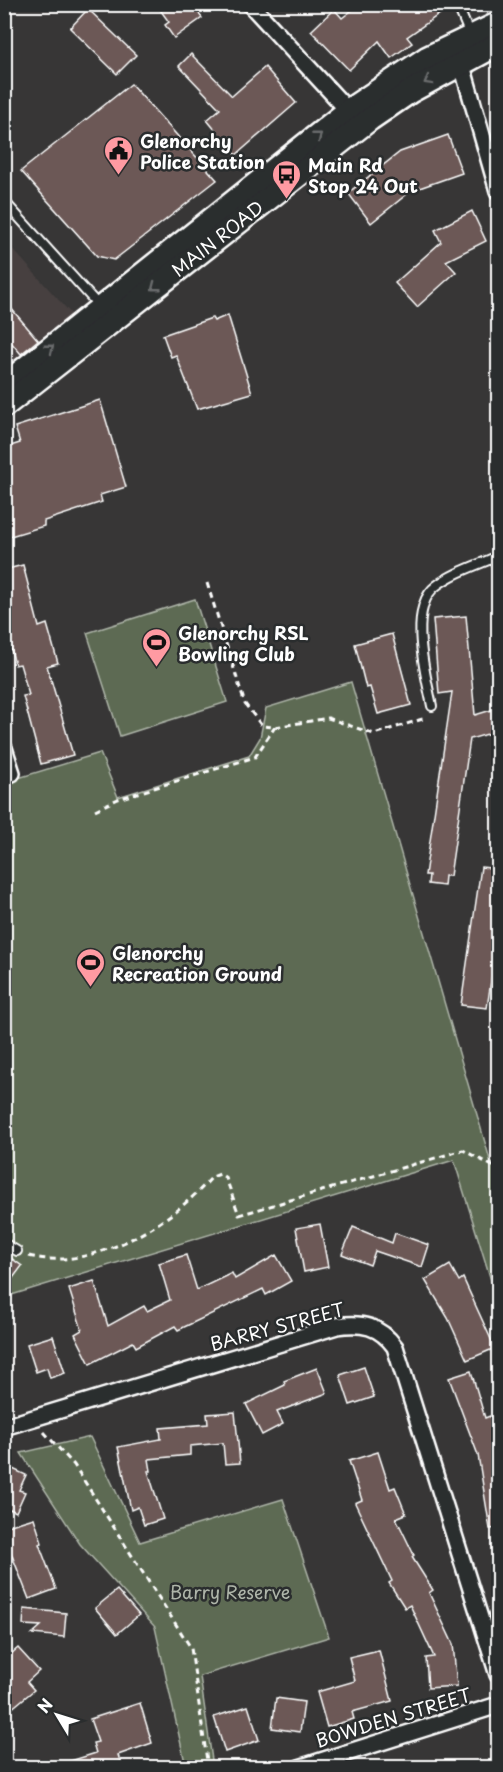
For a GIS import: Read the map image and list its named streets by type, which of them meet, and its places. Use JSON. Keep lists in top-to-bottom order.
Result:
{
  "streets": {
    "main road": ["MAIN ROAD"],
    "street": ["BARRY STREET", "BOWDEN STREET"]
  },
  "parks": ["Barry Reserve"],
  "places": {
    "public building": ["Glenorchy Police Station"],
    "bus stop": ["Main Rd Stop 24 Out"],
    "sports": ["Glenorchy RSL Bowling Club", "Glenorchy Recreation Ground"]
  },
  "north": "top left"
}
